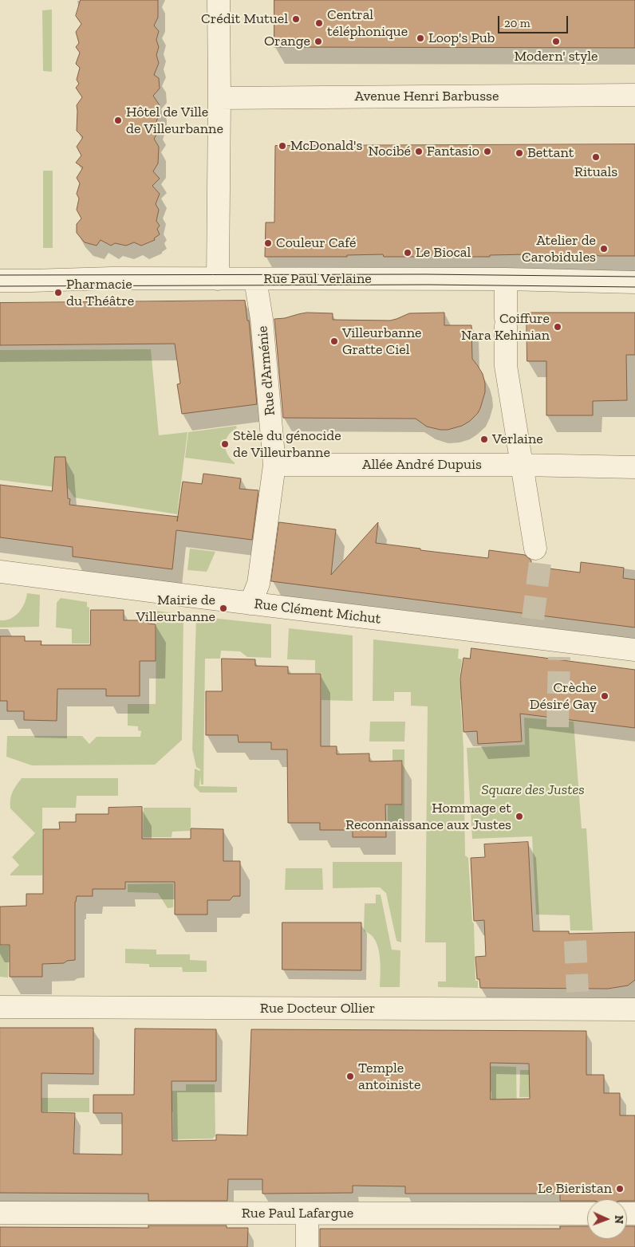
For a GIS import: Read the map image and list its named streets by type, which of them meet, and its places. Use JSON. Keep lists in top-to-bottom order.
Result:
{
  "streets": {
    "street": [
      "Avenue Henri Barbusse",
      "Rue Paul Verlaine",
      "Rue d'Arménie",
      "Allée André Dupuis",
      "Rue Clément Michut",
      "Rue Docteur Ollier",
      "Rue Paul Lafargue"
    ]
  },
  "crossings": [
    ["Rue Paul Verlaine", "Rue d'Arménie"],
    ["Rue d'Arménie", "Allée André Dupuis"],
    ["Rue d'Arménie", "Rue Clément Michut"]
  ],
  "parks": ["Square des Justes"],
  "places": [
    "Crédit Mutuel",
    "Central téléphonique",
    "Loop's Pub",
    "Orange",
    "Modern' style",
    "Hôtel de Ville de Villeurbanne",
    "McDonald's",
    "Nocibé",
    "Fantasio",
    "Bettant",
    "Rituals",
    "Couleur Café",
    "Atelier de Carobidules",
    "Le Biocal",
    "Pharmacie du Théâtre",
    "Coiffure Nara Kehinian",
    "Villeurbanne Gratte Ciel",
    "Verlaine",
    "Stèle du génocide de Villeurbanne",
    "Mairie de Villeurbanne",
    "Crèche Désiré Gay",
    "Hommage et Reconnaissance aux Justes",
    "Temple antoiniste",
    "Le Bieristan"
  ],
  "scale_bar": "20 m",
  "north": "right"
}
